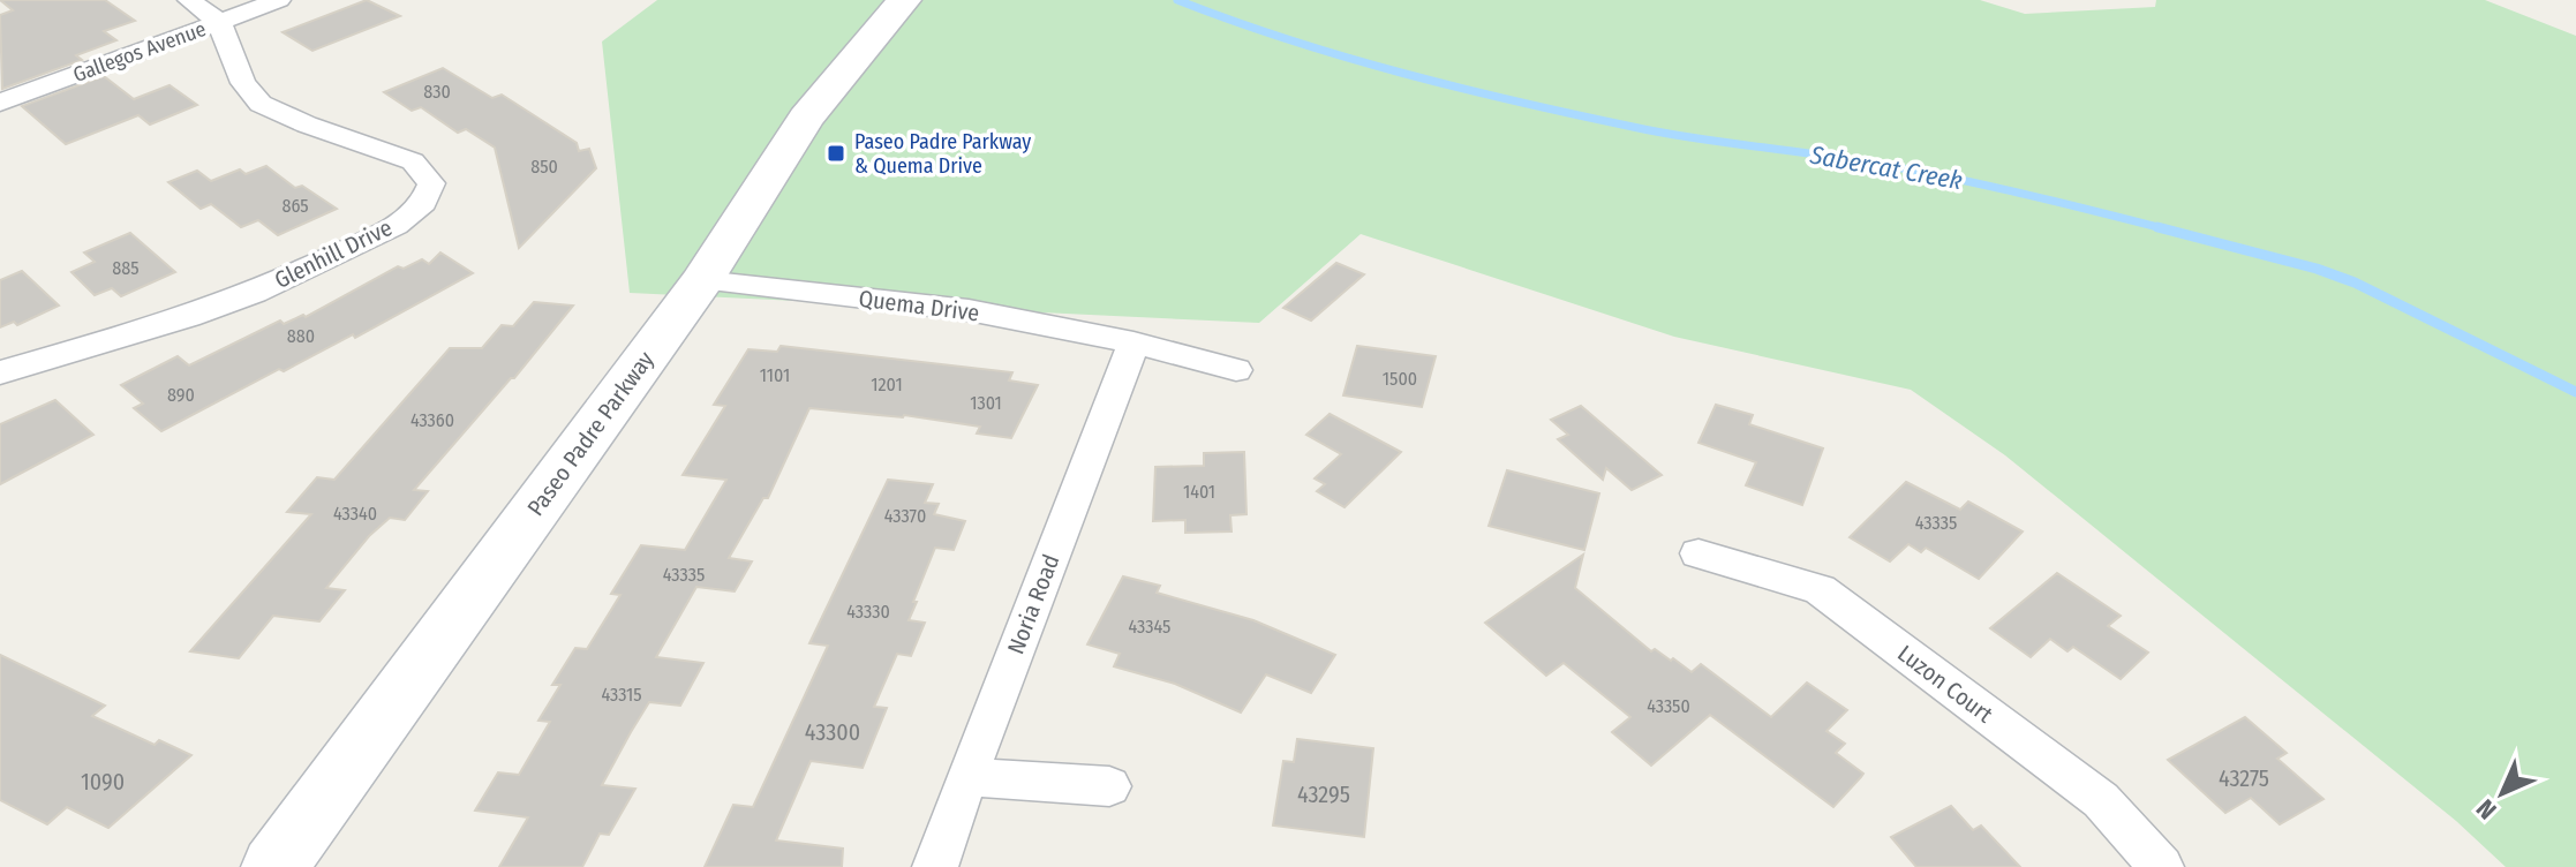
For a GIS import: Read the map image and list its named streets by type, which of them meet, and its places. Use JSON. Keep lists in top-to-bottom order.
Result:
{
  "streets": {
    "main road": ["Paseo Padre Parkway"],
    "street": [
      "Gallegos Avenue",
      "Glenhill Drive",
      "Quema Drive",
      "Noria Road",
      "Luzon Court"
    ]
  },
  "crossings": [
    ["Gallegos Avenue", "Glenhill Drive"],
    ["Quema Drive", "Paseo Padre Parkway"],
    ["Quema Drive", "Noria Road"]
  ],
  "water": ["Sabercat Creek"],
  "places": {
    "transit": ["Paseo Padre Parkway & Quema Drive"]
  },
  "house_numbers": [
    "830",
    "850",
    "865",
    "885",
    "880",
    "1101",
    "1500",
    "1201",
    "890",
    "1301",
    "43360",
    "1401",
    "43340",
    "43370",
    "43335",
    "43335",
    "43330",
    "43345",
    "43315",
    "43350",
    "43300",
    "43275",
    "1090",
    "43295"
  ],
  "north": "bottom left"
}
